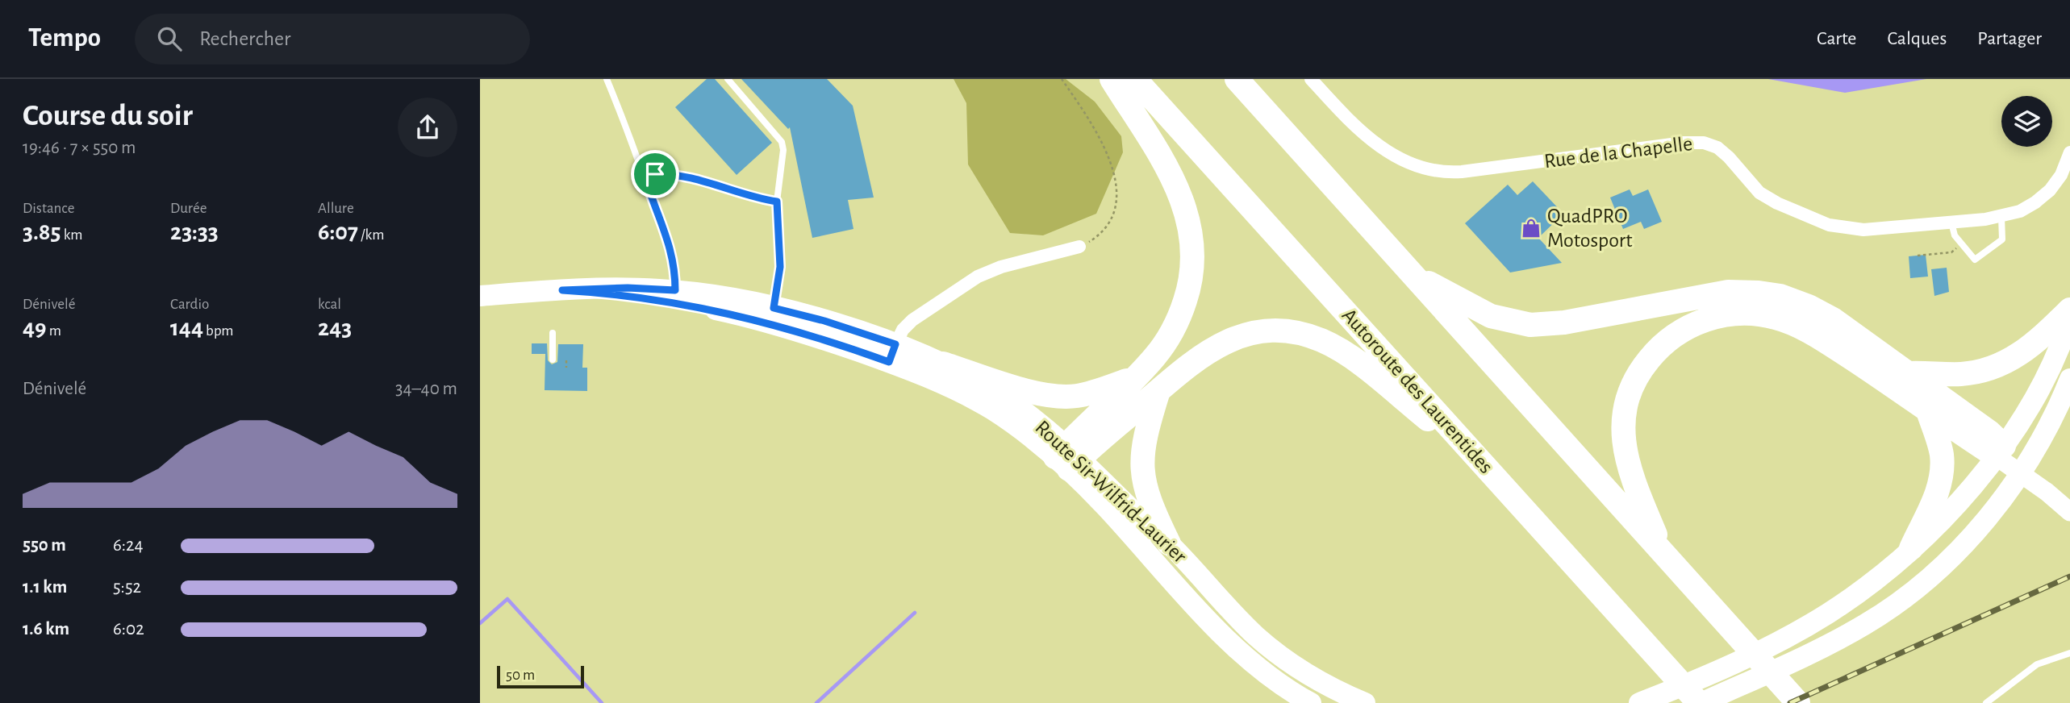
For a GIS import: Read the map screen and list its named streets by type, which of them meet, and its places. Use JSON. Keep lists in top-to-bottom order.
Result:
{
  "streets": {
    "highway": ["Autoroute des Laurentides"],
    "main road": ["Route Sir-Wilfrid-Laurier"],
    "street": ["Rue de la Chapelle"]
  },
  "places": {
    "shop": ["QuadPRO Motosport"]
  },
  "scale_bar": "50 m",
  "page": {
    "header": "Tempo",
    "search": "Rechercher",
    "nav": ["Carte", "Calques", "Partager"],
    "heading": ["Course du soir", "19:46 · 7 × 550 m"],
    "stats": [
      ["Distance", "3.85 km"],
      ["Durée", "23:33"],
      ["Allure", "6:07 /km"],
      ["Dénivelé", "49 m"],
      ["Cardio", "144 bpm"],
      ["kcal", "243"]
    ],
    "chart": ["Dénivelé", "34–40 m"],
    "list": [
      {
        "name": "550 m",
        "note": "6:24"
      },
      {
        "name": "1.1 km",
        "note": "5:52"
      },
      {
        "name": "1.6 km",
        "note": "6:02"
      }
    ],
    "scale": "50 m"
  }
}
